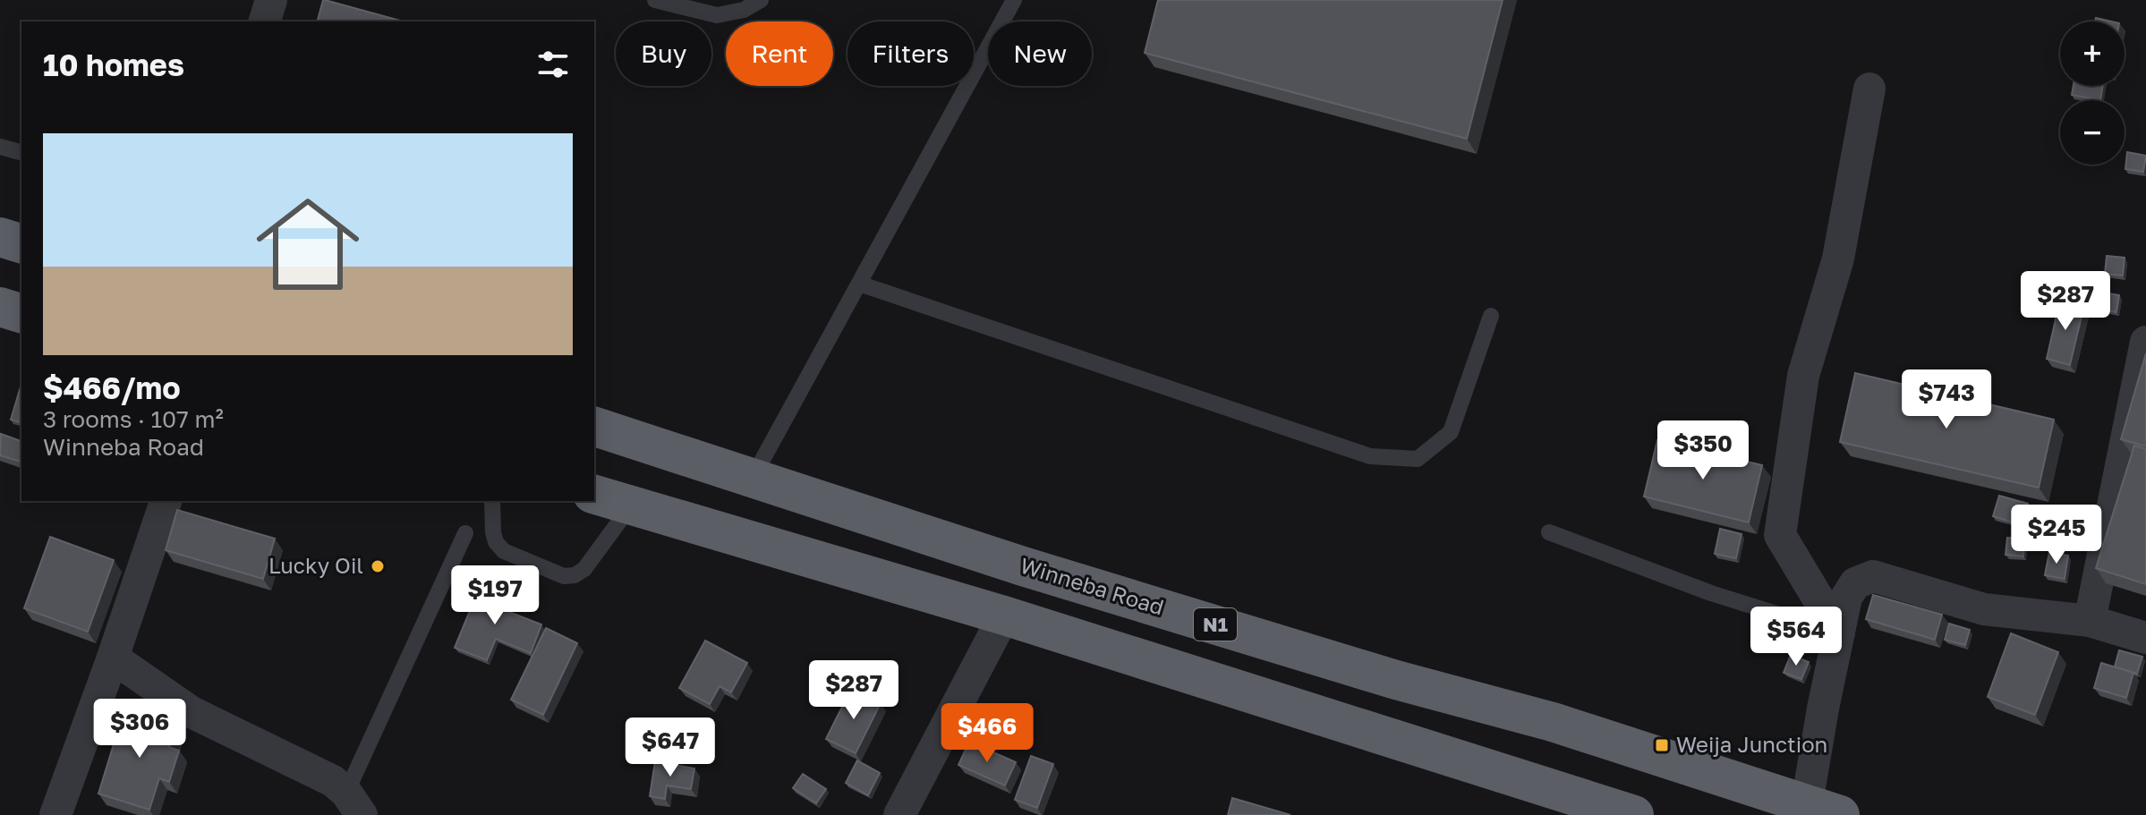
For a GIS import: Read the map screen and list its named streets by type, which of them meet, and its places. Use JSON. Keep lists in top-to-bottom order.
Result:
{
  "streets": {
    "highway": ["Winneba Road", "N1"]
  },
  "places": {
    "other": ["Lucky Oil"],
    "transit": ["Weija Junction"]
  },
  "page": {
    "map_buttons": ["+", "−"],
    "chip": [
      "Buy",
      "Rent",
      "Filters",
      "New"
    ],
    "heading": "10 homes",
    "list": [
      {
        "name": "$466/mo",
        "note": "3 rooms · 107 m² · Winneba Road"
      }
    ],
    "price": [
      "$287",
      "$743",
      "$350",
      "$245",
      "$197",
      "$564",
      "$287",
      "$306",
      "$466",
      "$647"
    ]
  }
}
